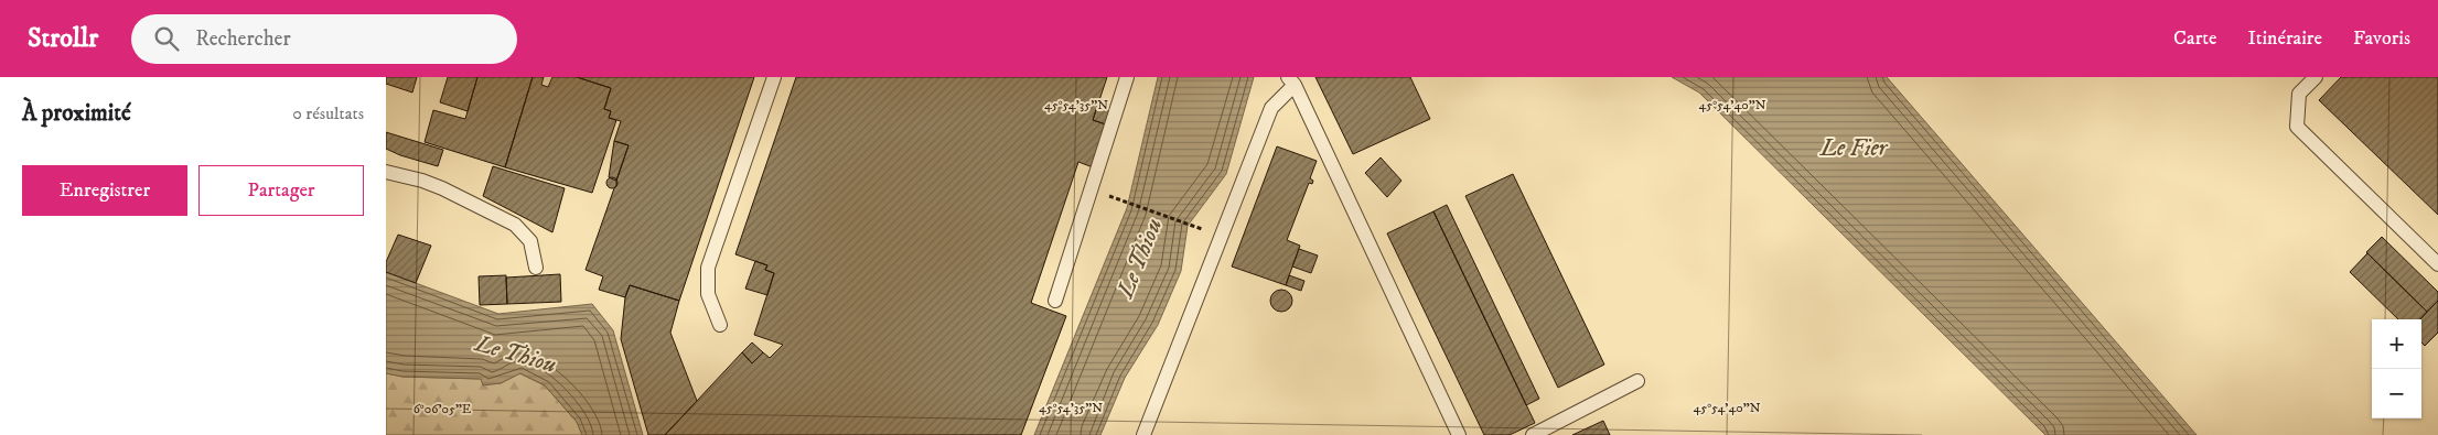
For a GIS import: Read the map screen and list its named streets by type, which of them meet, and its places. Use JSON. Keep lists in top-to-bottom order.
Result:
{
  "water": ["Le Fier", "Le Thiou"],
  "page": {
    "header": "Strollr",
    "search": "Rechercher",
    "nav": ["Carte", "Itinéraire", "Favoris"],
    "heading": ["À proximité", "0 résultats"],
    "buttons": ["Enregistrer", "Partager"],
    "map_buttons": ["+", "−"]
  },
  "coordinates": ["45°54'35\"N", "45°54'40\"N", "6°06'05\"E"]
}
